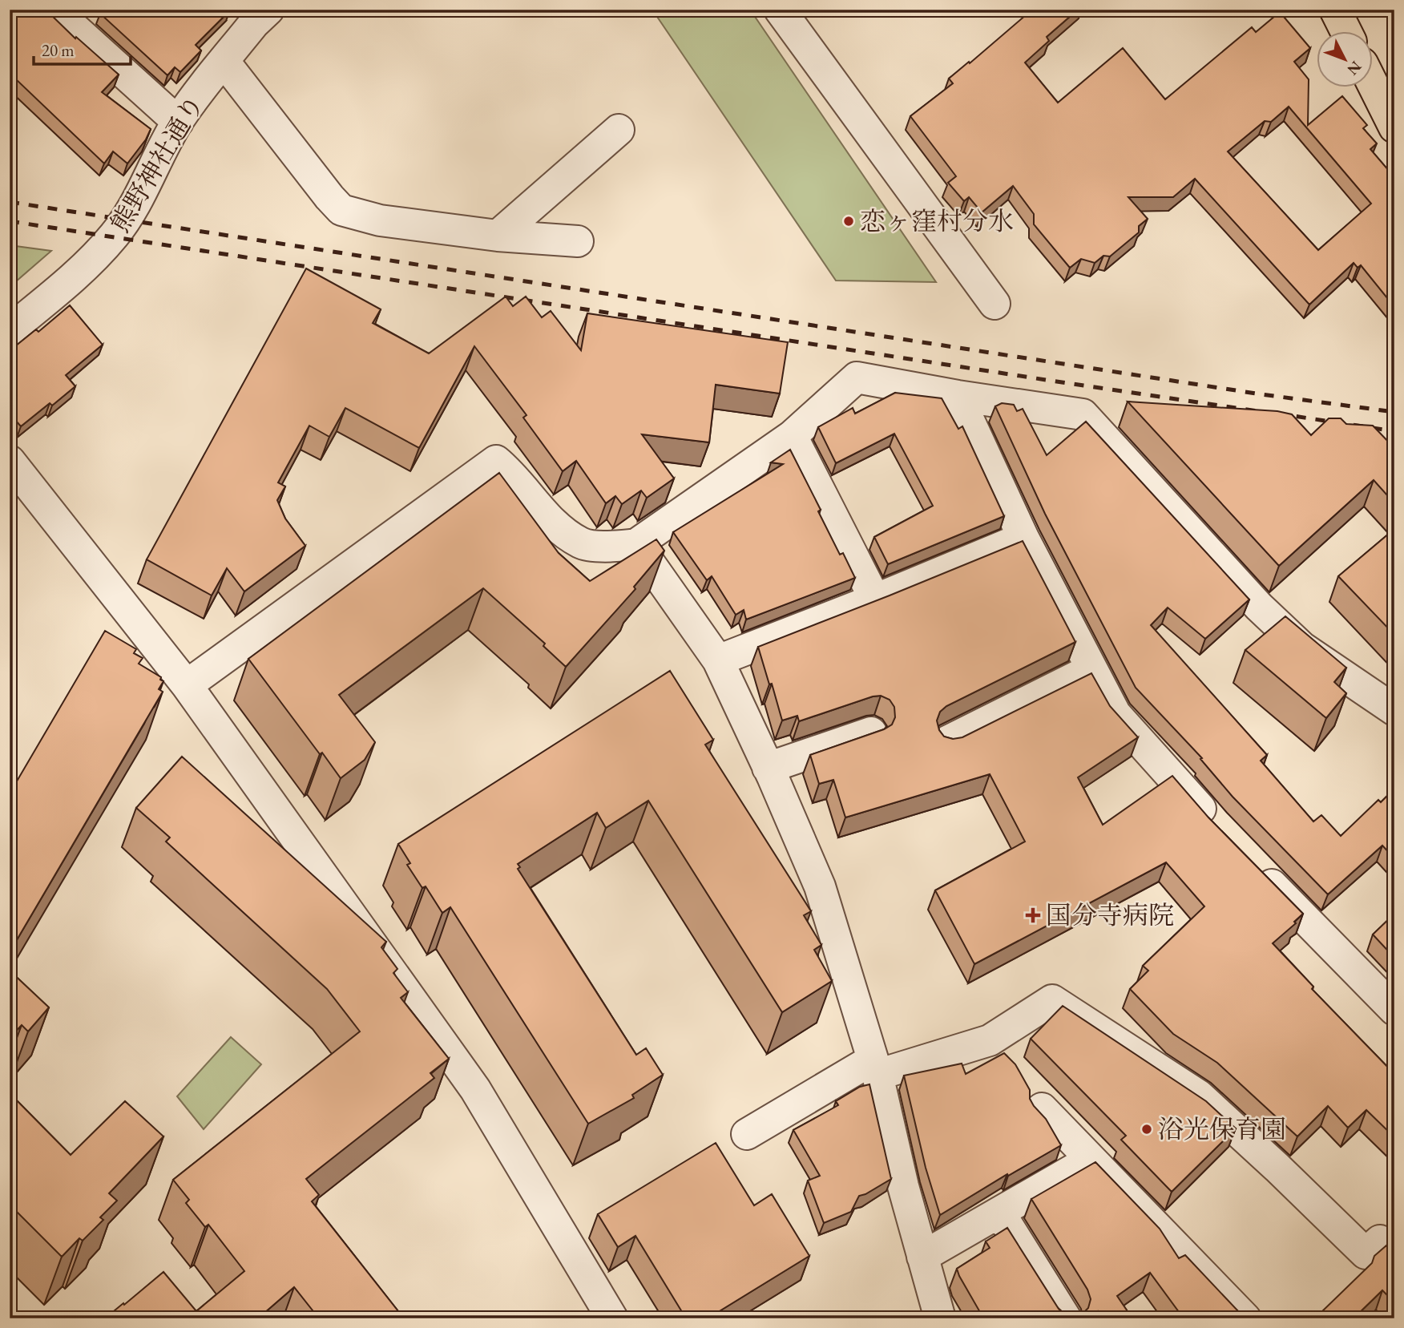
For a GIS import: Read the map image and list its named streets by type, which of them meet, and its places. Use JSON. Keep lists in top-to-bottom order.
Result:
{
  "streets": {
    "street": ["熊野神社通り"]
  },
  "places": {
    "other": ["恋ヶ窪村分水", "浴光保育園"],
    "health": ["国分寺病院"]
  },
  "scale_bar": "20 m",
  "north": "bottom right"
}
